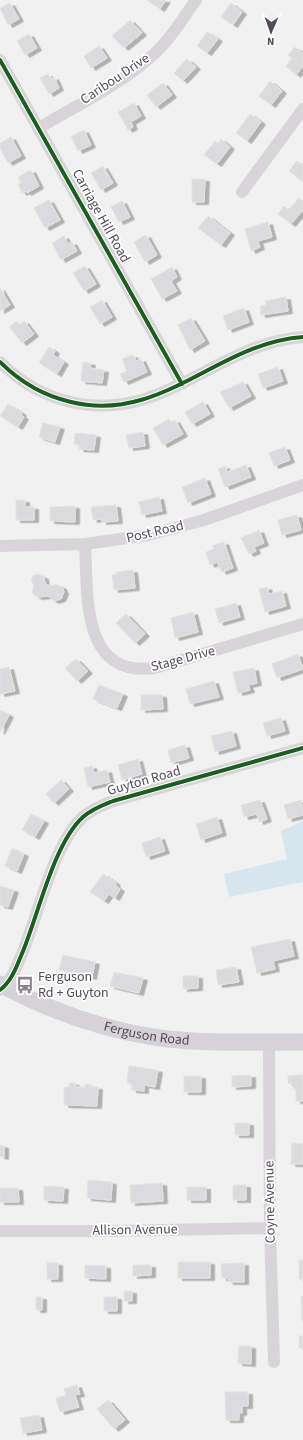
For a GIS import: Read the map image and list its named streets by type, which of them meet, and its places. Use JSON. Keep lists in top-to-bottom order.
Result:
{
  "streets": {
    "street": [
      "Caribou Drive",
      "Carriage Hill Road",
      "Post Road",
      "Stage Drive",
      "Guyton Road",
      "Ferguson Road",
      "Coyne Avenue",
      "Allison Avenue"
    ]
  },
  "crossings": [
    ["Caribou Drive", "Carriage Hill Road"],
    ["Post Road", "Stage Drive"],
    ["Guyton Road", "Ferguson Road"],
    ["Ferguson Road", "Coyne Avenue"],
    ["Coyne Avenue", "Allison Avenue"]
  ],
  "places": {
    "bus stop": ["Ferguson Rd + Guyton"]
  },
  "north": "bottom"
}
